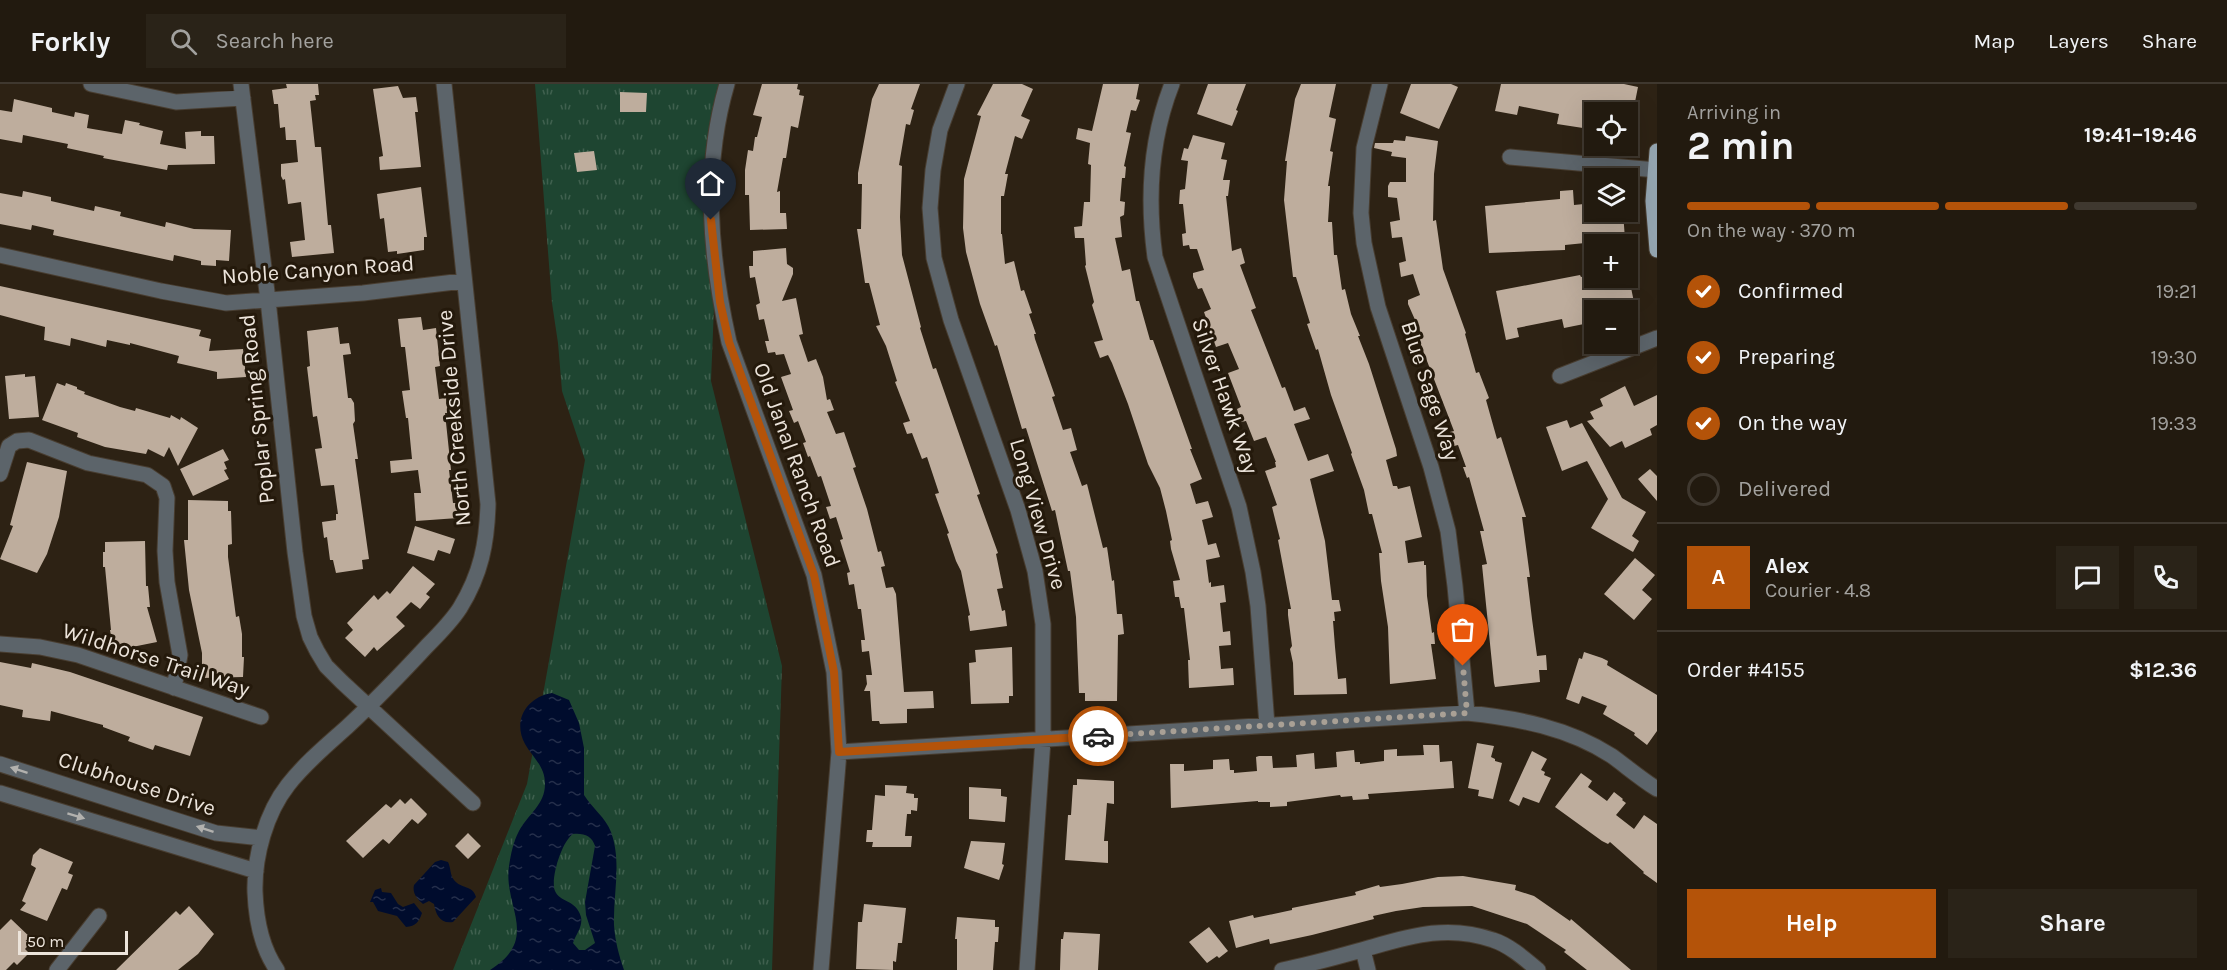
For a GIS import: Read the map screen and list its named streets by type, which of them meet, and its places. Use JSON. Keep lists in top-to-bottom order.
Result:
{
  "streets": {
    "street": [
      "Noble Canyon Road",
      "Blue Sage Way",
      "Silver Hawk Way",
      "Poplar Spring Road",
      "North Creekside Drive",
      "Old Janal Ranch Road",
      "Long View Drive",
      "Wildhorse Trail Way",
      "Clubhouse Drive"
    ]
  },
  "crossings": [
    ["Noble Canyon Road", "Poplar Spring Road"],
    ["Noble Canyon Road", "North Creekside Drive"],
    ["Poplar Spring Road", "North Creekside Drive"],
    ["North Creekside Drive", "Clubhouse Drive"]
  ],
  "scale_bar": "50 m",
  "page": {
    "header": "Forkly",
    "search": "Search here",
    "nav": ["Map", "Layers", "Share"],
    "heading": ["2 min", "Arriving in", "19:41–19:46"],
    "panel": [
      "Alex",
      "Courier · 4.8",
      "Order #4155",
      "$12.36"
    ],
    "map_buttons": ["+", "−"],
    "bar": "On the way · 370 m",
    "list": [
      ["Confirmed", "19:21"],
      ["Preparing", "19:30"],
      ["On the way", "19:33"],
      "Delivered"
    ],
    "round": "A",
    "buttons": ["Help", "Share"],
    "scale": "50 m"
  }
}
